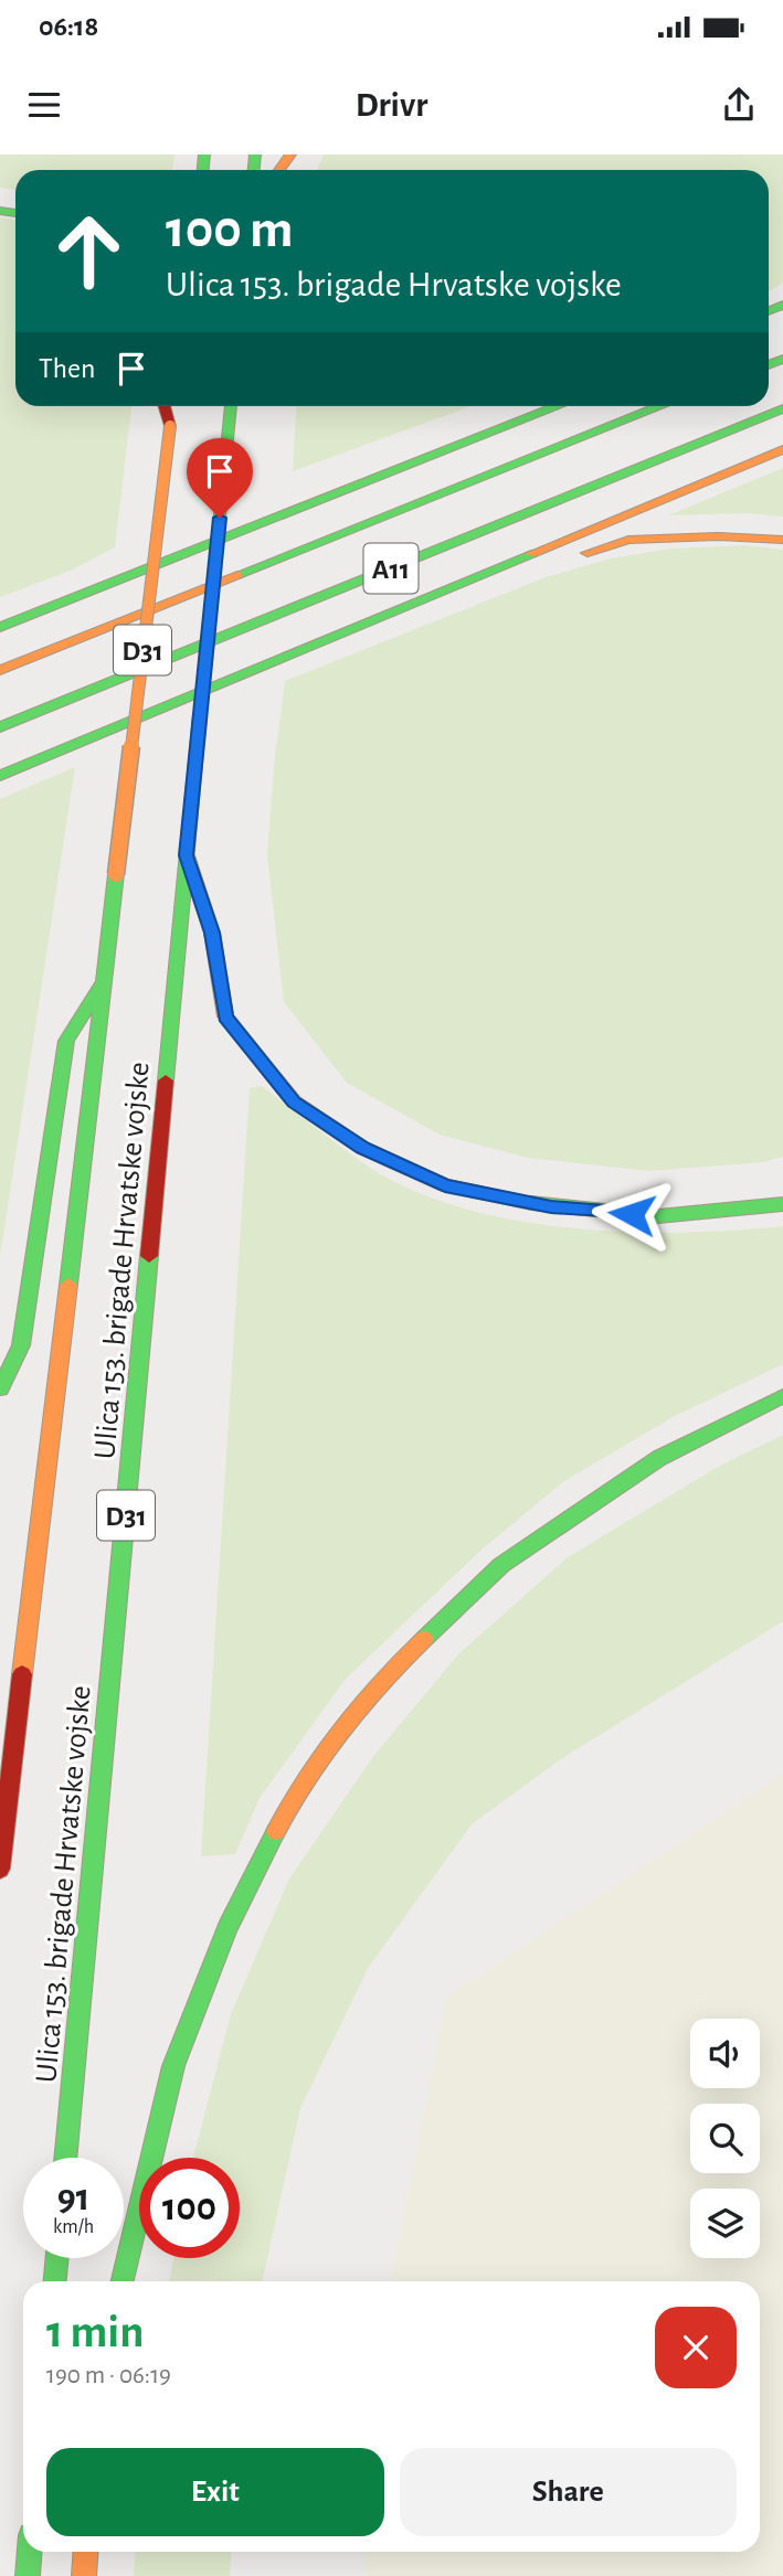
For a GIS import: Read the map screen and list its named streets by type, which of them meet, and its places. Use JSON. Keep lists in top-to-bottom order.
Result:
{
  "streets": {
    "main road": ["A11", "D31", "Ulica 153. brigade Hrvatske vojske"]
  },
  "page": {
    "status": "06:18",
    "header": "Drivr",
    "turn": ["100 m", "Ulica 153. brigade Hrvatske vojske"],
    "then": "Then",
    "speed": "91 km/h",
    "limit": "100",
    "heading": ["1 min", "190 m · 06:19"],
    "buttons": ["Exit", "Share"]
  }
}
